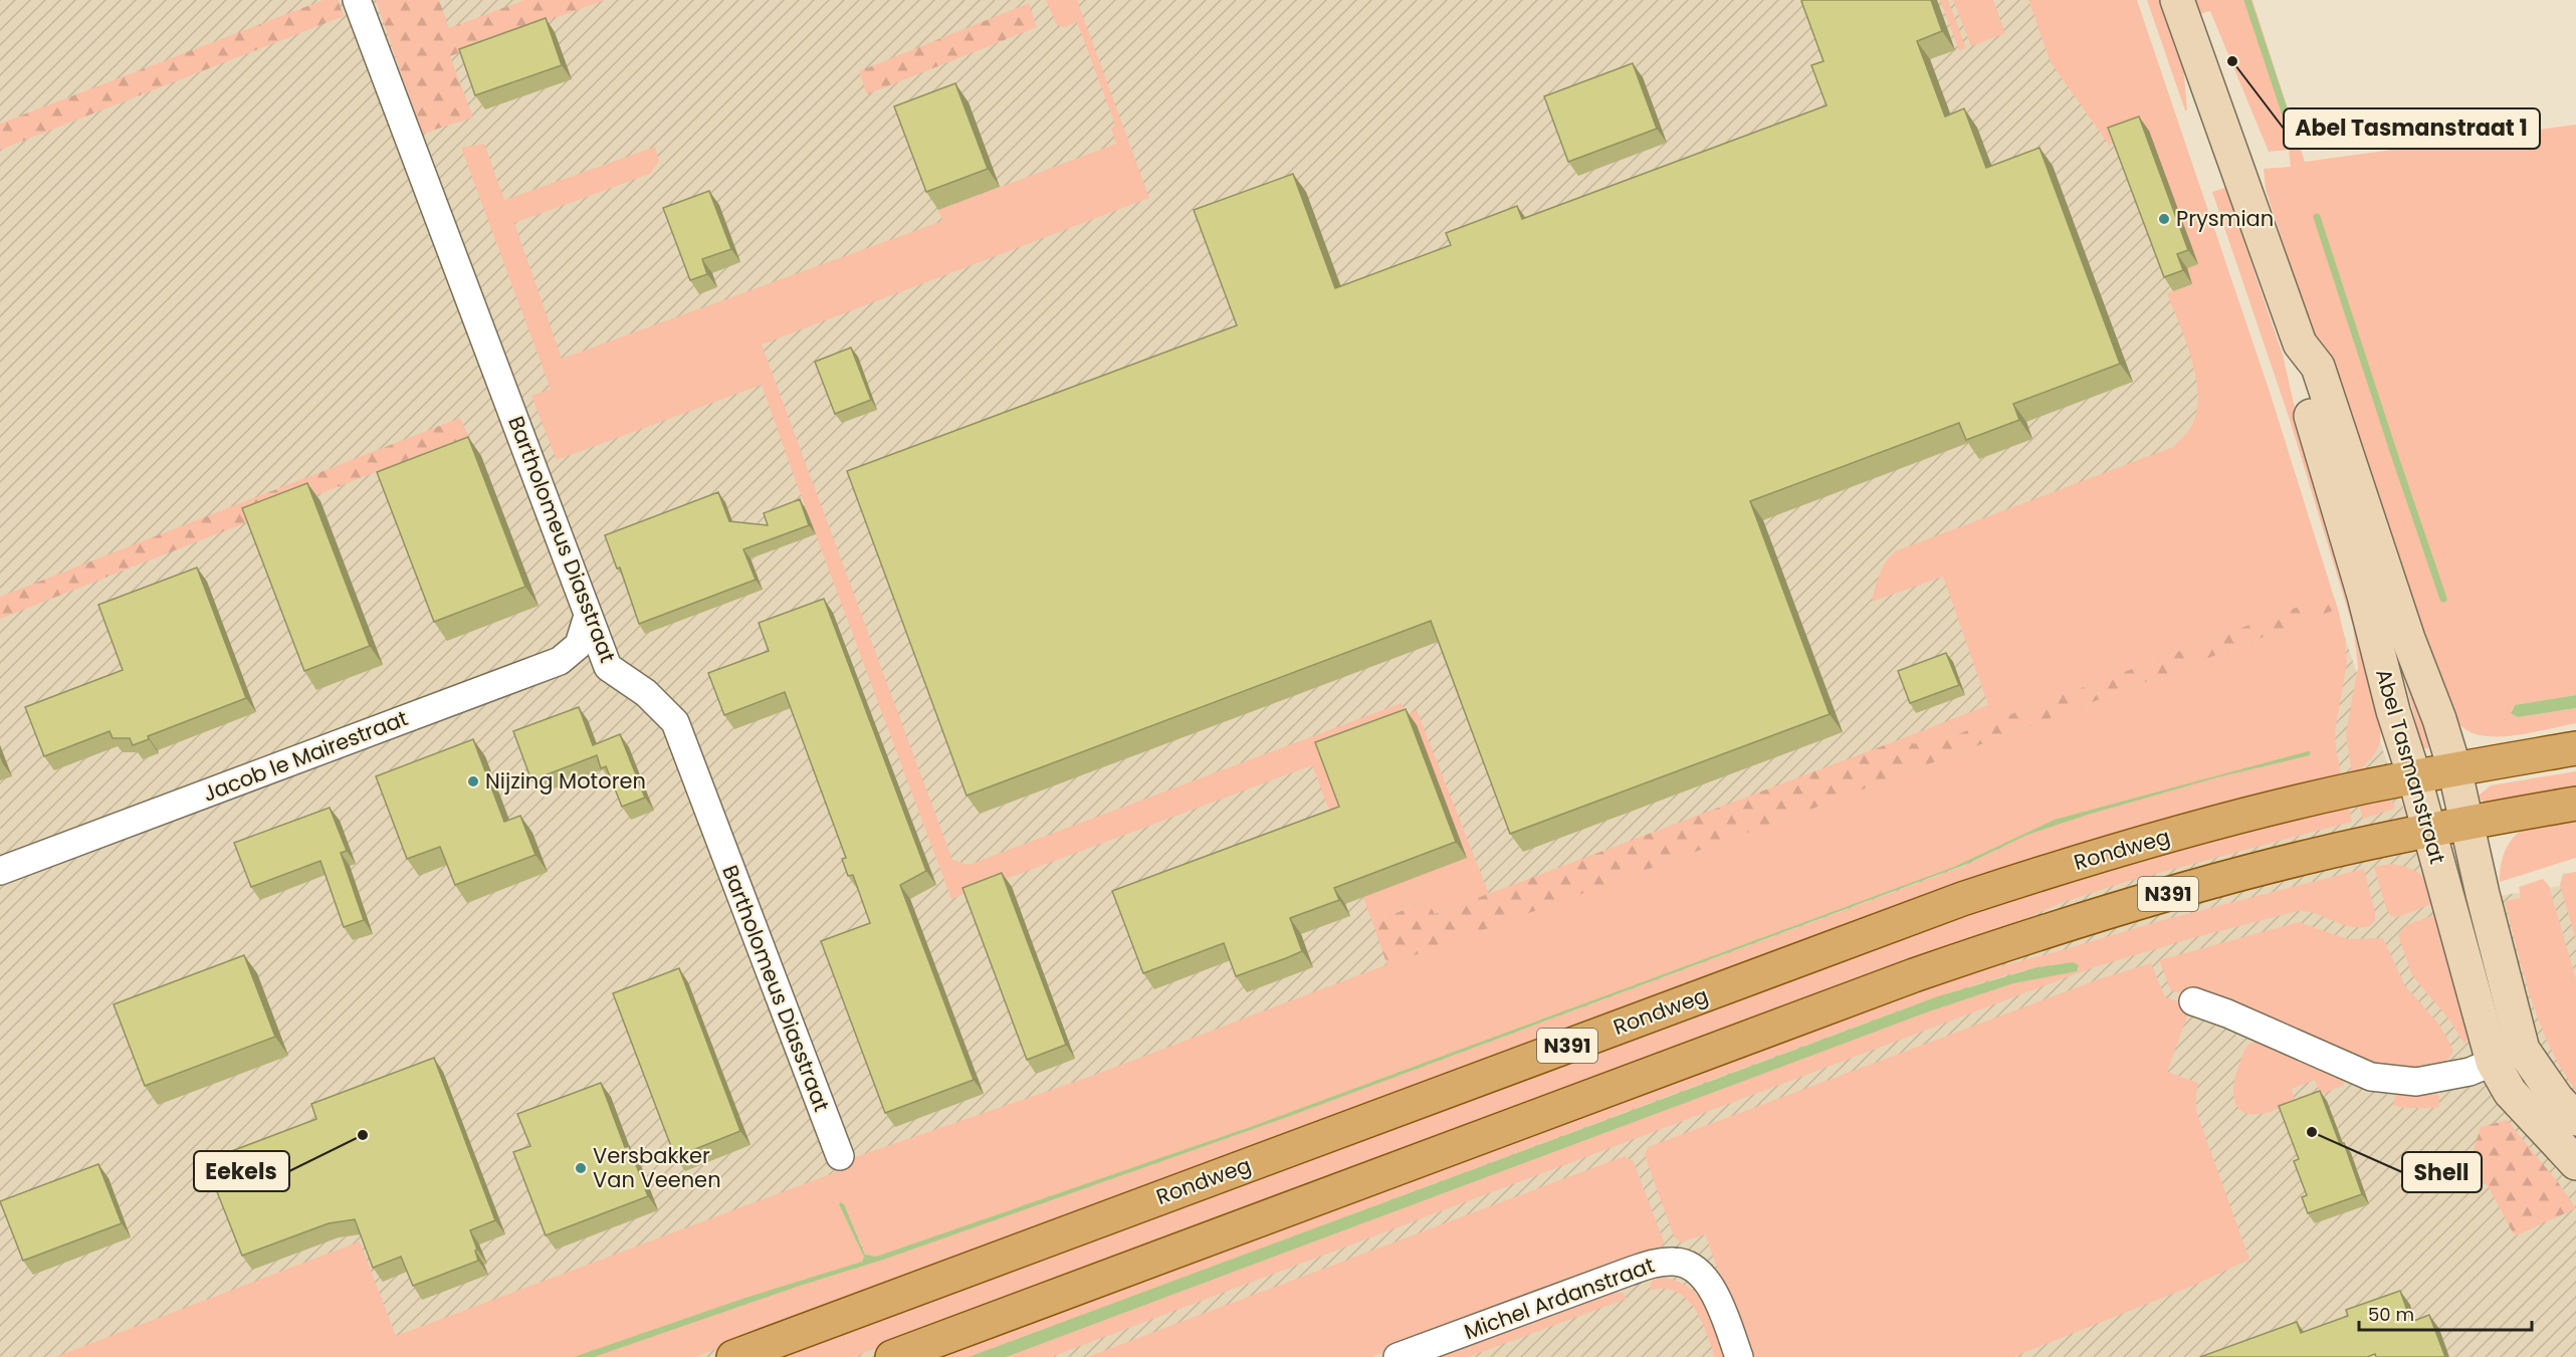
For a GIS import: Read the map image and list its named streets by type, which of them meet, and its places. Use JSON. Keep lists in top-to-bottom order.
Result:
{
  "streets": {
    "main road": ["Rondweg", "N391"],
    "street": [
      "Bartholomeus Diasstraat",
      "Jacob le Mairestraat",
      "Abel Tasmanstraat",
      "Michel Ardanstraat"
    ]
  },
  "crossings": [
    ["Bartholomeus Diasstraat", "Jacob le Mairestraat"],
    ["Abel Tasmanstraat", "Rondweg"],
    ["Abel Tasmanstraat", "N391"]
  ],
  "places": [
    "Abel Tasmanstraat 1",
    "Prysmian",
    "Nijzing Motoren",
    "Shell",
    "Eekels",
    "Versbakker Van Veenen"
  ],
  "scale_bar": "50 m"
}
